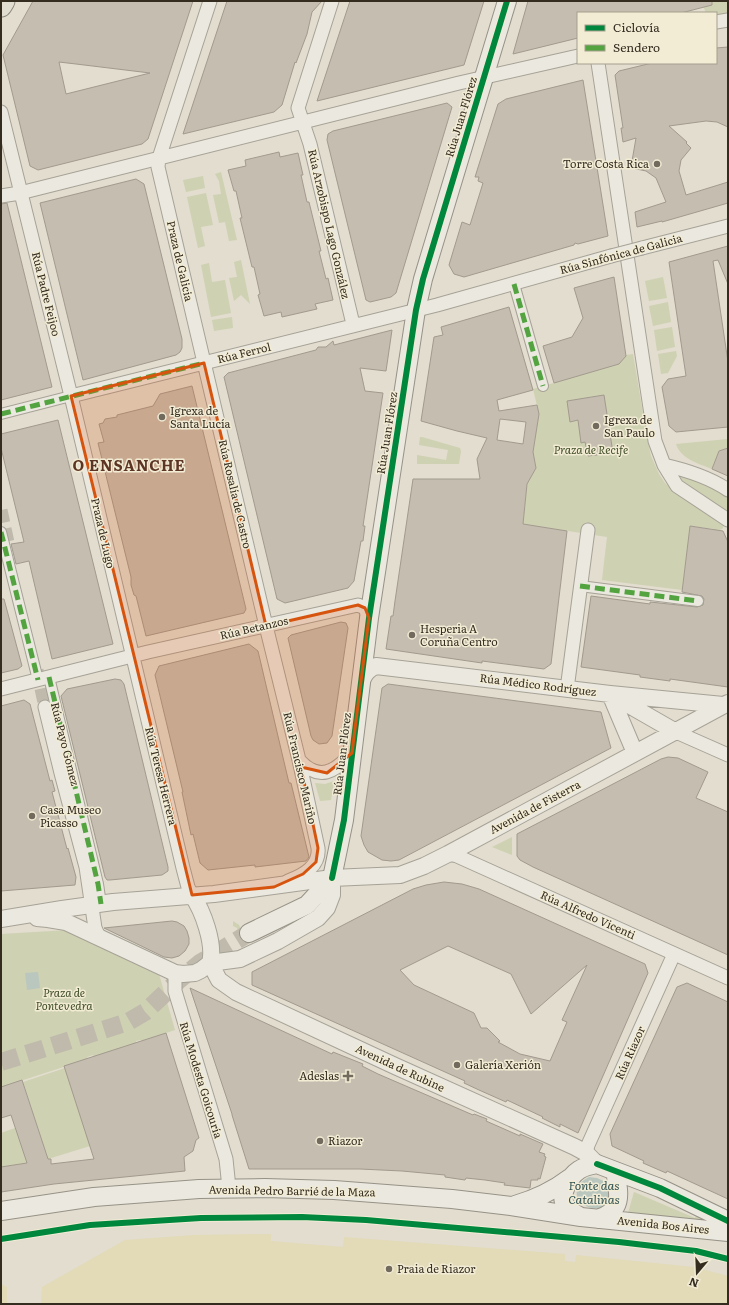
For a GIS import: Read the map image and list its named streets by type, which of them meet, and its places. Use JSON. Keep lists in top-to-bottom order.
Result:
{
  "streets": {
    "main road": ["Rúa Juan Flórez", "Avenida Pedro Barrié de la Maza", "Avenida Bos Aires"],
    "street": [
      "Rúa Arzobispo Lago González",
      "Rúa Sinfónica de Galicia",
      "Praza de Galicia",
      "Rúa Padre Feijoo",
      "Rúa Ferrol",
      "Rúa Rosalía de Castro",
      "Praza de Lugo",
      "Rúa Betanzos",
      "Rúa Médico Rodríguez",
      "Rúa Payo Gómez",
      "Rúa Francisco Mariño",
      "Rúa Teresa Herrera",
      "Avenida de Fisterra",
      "Rúa Alfredo Vicenti",
      "Rúa Riazor",
      "Avenida de Rubine",
      "Rúa Modesta Goicouría"
    ]
  },
  "crossings": [
    ["Rúa Juan Flórez", "Rúa Sinfónica de Galicia"],
    ["Rúa Juan Flórez", "Rúa Ferrol"],
    ["Rúa Juan Flórez", "Rúa Betanzos"],
    ["Rúa Juan Flórez", "Rúa Médico Rodríguez"],
    ["Rúa Juan Flórez", "Rúa Francisco Mariño"],
    ["Rúa Juan Flórez", "Avenida de Fisterra"],
    ["Rúa Arzobispo Lago González", "Rúa Ferrol"],
    ["Rúa Sinfónica de Galicia", "Rúa Ferrol"],
    ["Praza de Galicia", "Rúa Ferrol"],
    ["Praza de Galicia", "Rúa Rosalía de Castro"],
    ["Rúa Padre Feijoo", "Rúa Ferrol"],
    ["Rúa Padre Feijoo", "Praza de Lugo"],
    ["Rúa Ferrol", "Rúa Rosalía de Castro"],
    ["Rúa Ferrol", "Praza de Lugo"],
    ["Rúa Rosalía de Castro", "Rúa Betanzos"],
    ["Rúa Rosalía de Castro", "Rúa Francisco Mariño"],
    ["Praza de Lugo", "Rúa Betanzos"],
    ["Praza de Lugo", "Rúa Teresa Herrera"],
    ["Rúa Betanzos", "Rúa Francisco Mariño"],
    ["Rúa Betanzos", "Rúa Teresa Herrera"],
    ["Rúa Médico Rodríguez", "Avenida de Fisterra"],
    ["Avenida de Fisterra", "Rúa Alfredo Vicenti"],
    ["Rúa Alfredo Vicenti", "Rúa Riazor"],
    ["Rúa Riazor", "Avenida de Rubine"],
    ["Rúa Riazor", "Avenida Pedro Barrié de la Maza"],
    ["Rúa Riazor", "Avenida Bos Aires"],
    ["Avenida de Rubine", "Avenida Pedro Barrié de la Maza"],
    ["Avenida de Rubine", "Avenida Bos Aires"],
    ["Rúa Modesta Goicouría", "Avenida Pedro Barrié de la Maza"],
    ["Avenida Pedro Barrié de la Maza", "Avenida Bos Aires"]
  ],
  "districts": ["O ENSANCHE"],
  "water": ["Fonte das Catalinas"],
  "parks": ["Praza de Recife", "Praza de Pontevedra"],
  "places": {
    "other": [
      "Torre Costa Rica",
      "Igrexa de Santa Lucía",
      "Igrexa de San Paulo",
      "Hesperia A Coruña Centro",
      "Casa Museo Picasso",
      "Galería Xerión",
      "Riazor",
      "Praia de Riazor"
    ],
    "health": ["Adeslas"]
  },
  "legend": ["Ciclovía", "Sendero"],
  "north": "bottom"
}
